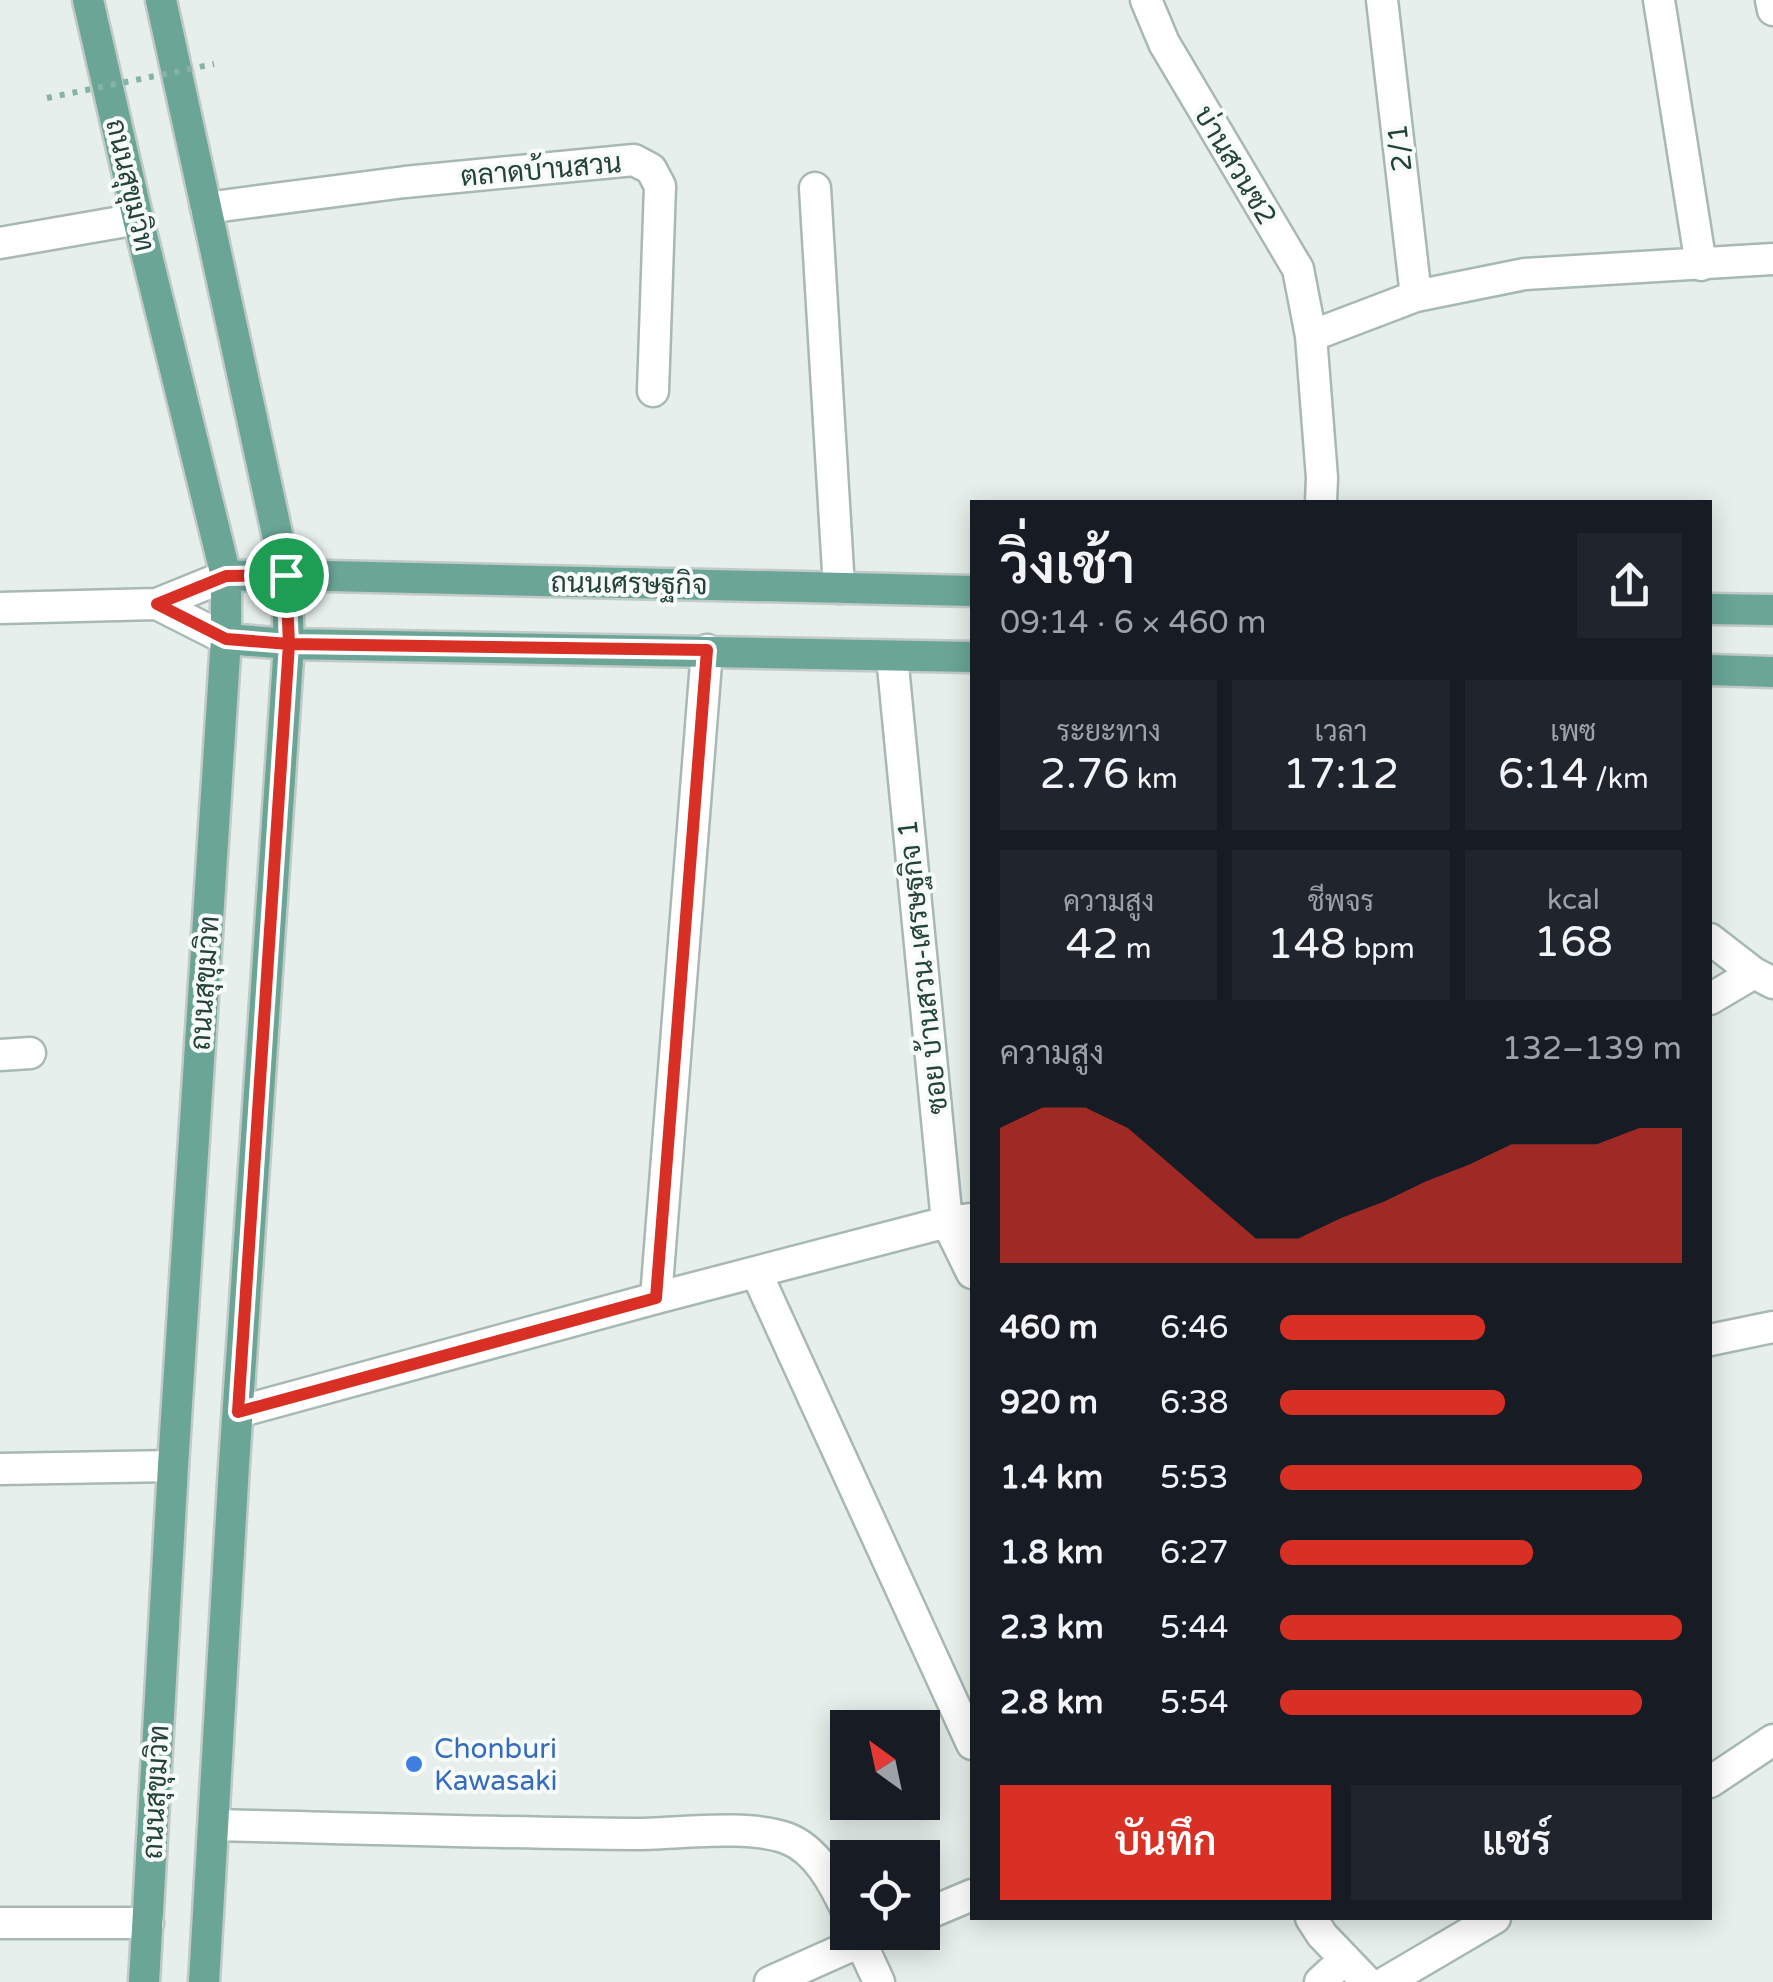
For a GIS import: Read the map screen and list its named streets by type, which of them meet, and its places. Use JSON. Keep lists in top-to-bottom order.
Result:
{
  "streets": {
    "main road": ["ถนนสุขุมวิท", "ถนนเศรษฐกิจ"],
    "street": [
      "2/1",
      "บ่านสวนซ2",
      "ตลาดบ้านสวน",
      "ซอย บ้านสวน-เศรษฐกิจ 1"
    ]
  },
  "crossings": [
    ["ถนนสุขุมวิท", "ถนนเศรษฐกิจ"]
  ],
  "places": ["Chonburi Kawasaki"],
  "north": "top left",
  "page": {
    "heading": ["วิ่งเช้า", "09:14 · 6 × 460 m"],
    "stats": [
      ["ระยะทาง", "2.76 km"],
      ["เวลา", "17:12"],
      ["เพซ", "6:14 /km"],
      ["ความสูง", "42 m"],
      ["ชีพจร", "148 bpm"],
      ["kcal", "168"]
    ],
    "chart": ["ความสูง", "132–139 m"],
    "list": [
      {
        "name": "460 m",
        "note": "6:46"
      },
      {
        "name": "920 m",
        "note": "6:38"
      },
      {
        "name": "1.4 km",
        "note": "5:53"
      },
      {
        "name": "1.8 km",
        "note": "6:27"
      },
      {
        "name": "2.3 km",
        "note": "5:44"
      },
      {
        "name": "2.8 km",
        "note": "5:54"
      }
    ],
    "buttons": ["บันทึก", "แชร์"]
  }
}
